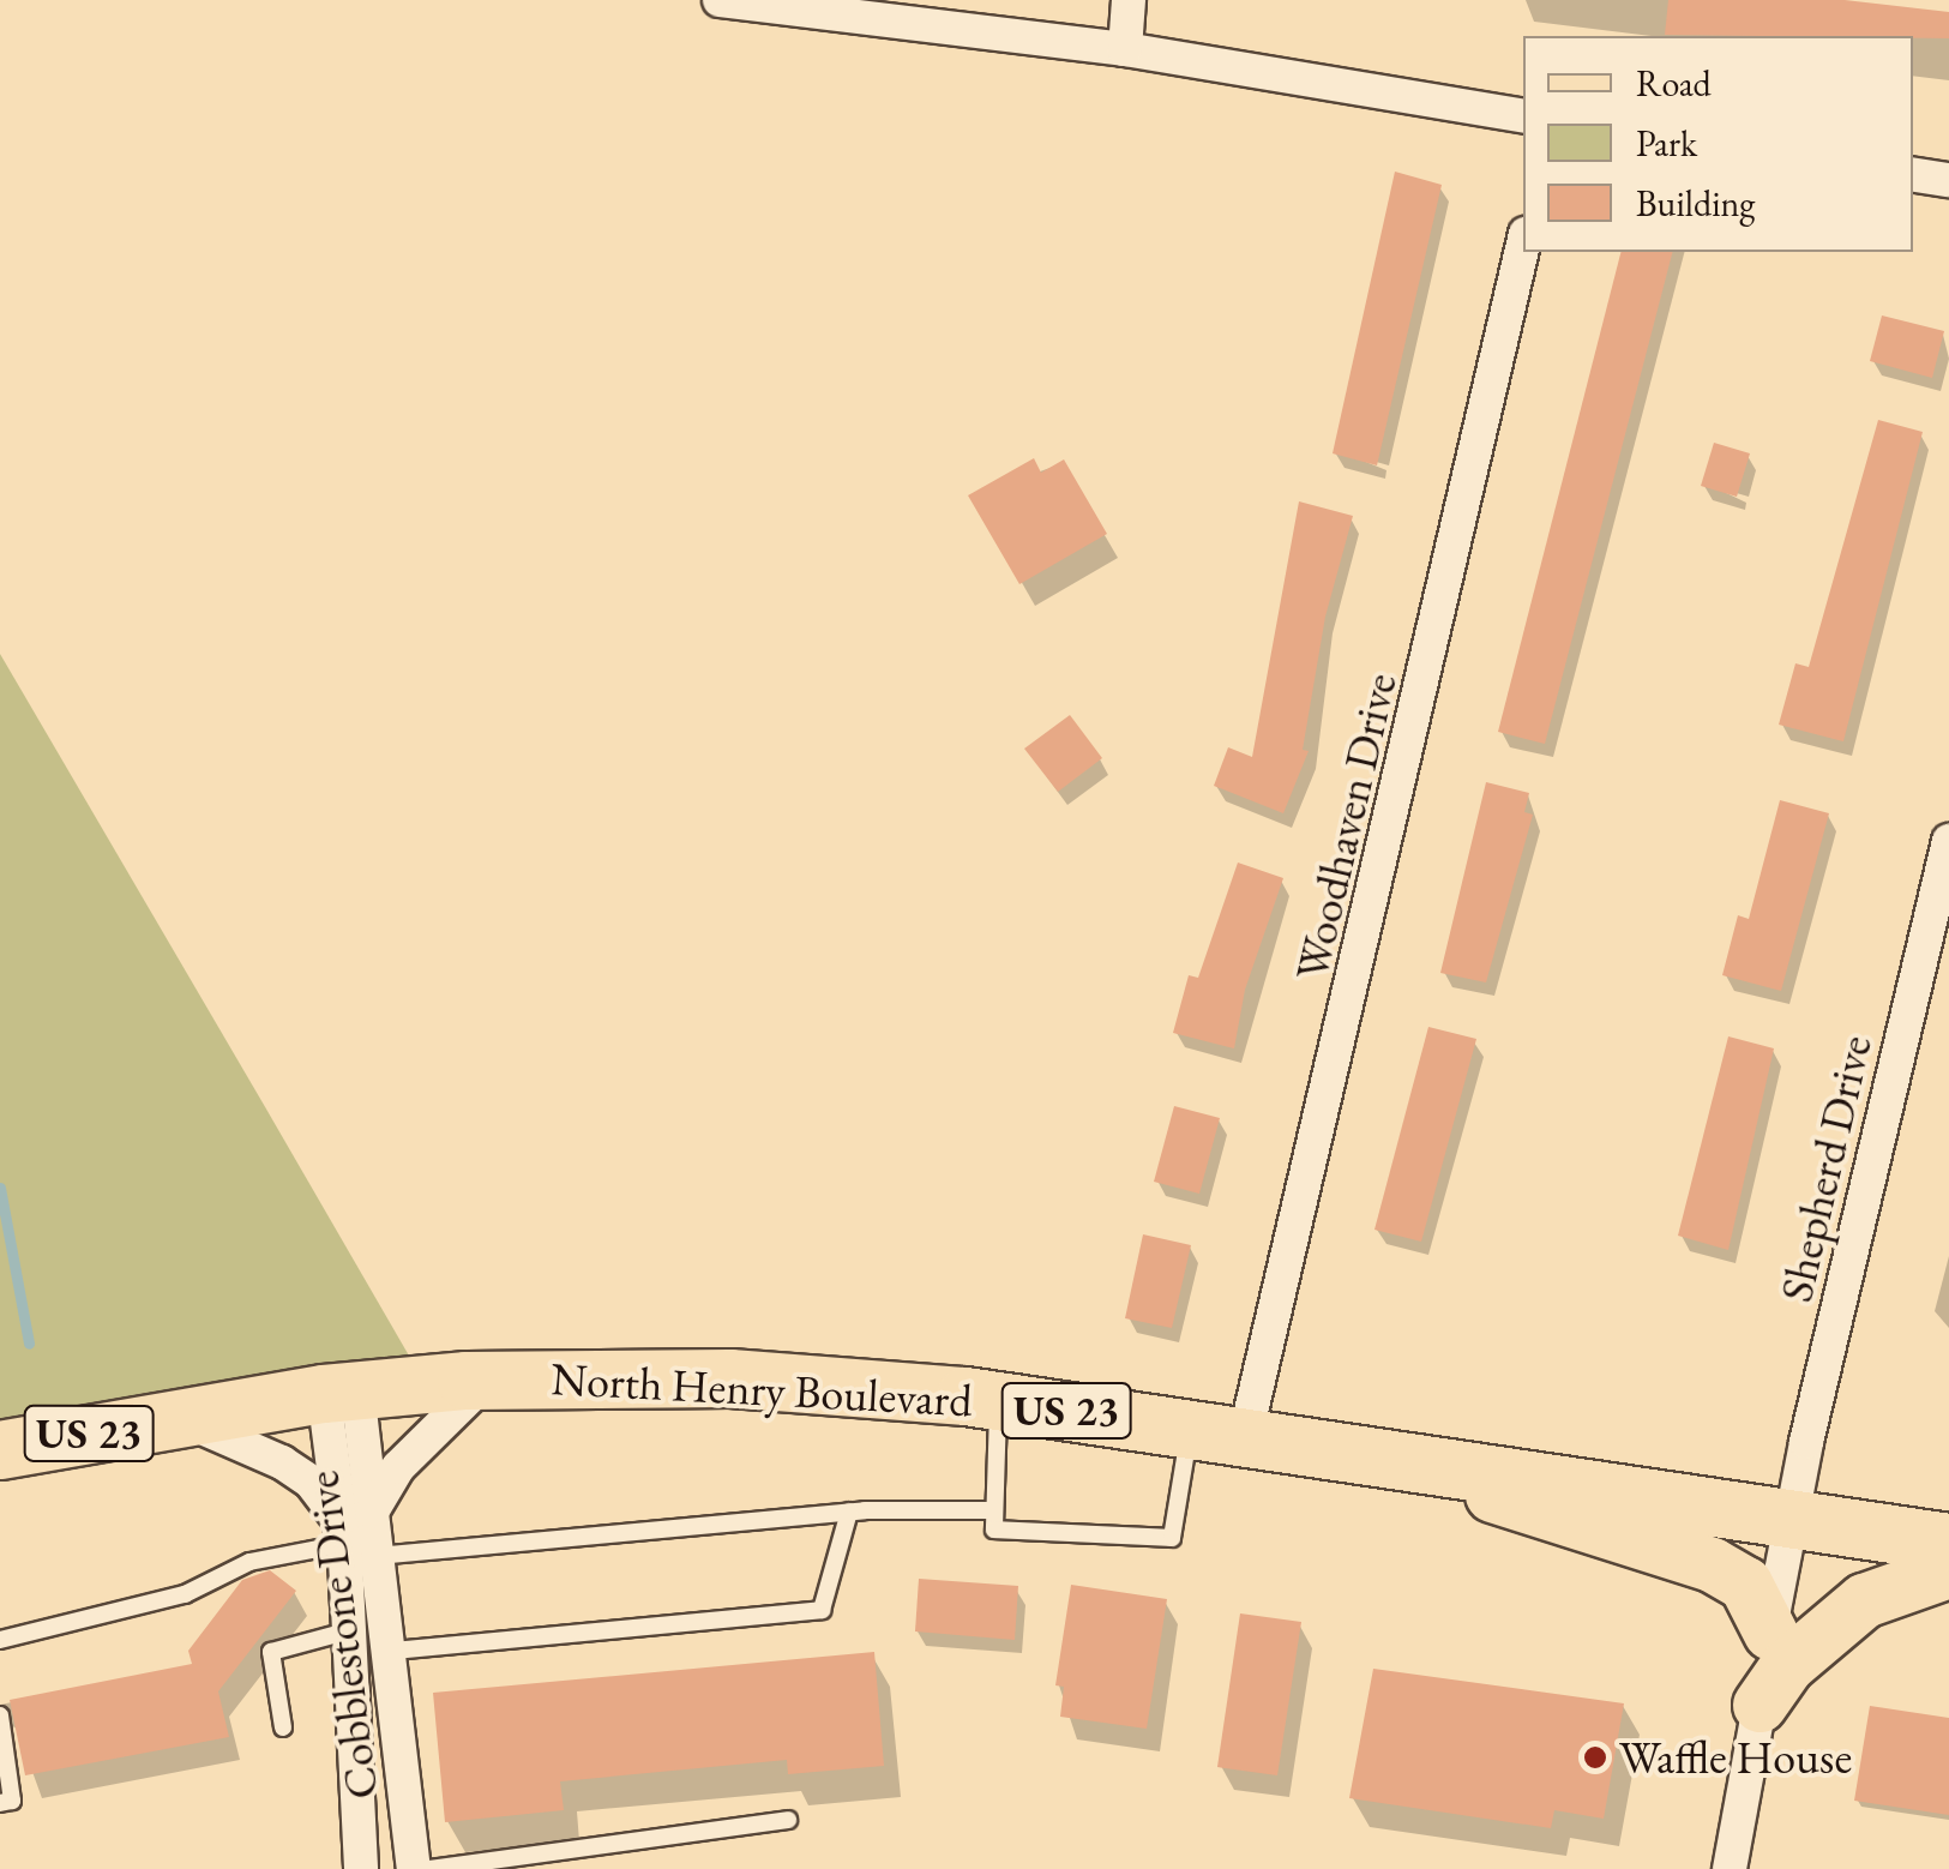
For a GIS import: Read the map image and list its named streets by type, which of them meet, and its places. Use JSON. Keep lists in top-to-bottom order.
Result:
{
  "streets": {
    "highway": ["North Henry Boulevard", "US 23"],
    "street": ["Woodhaven Drive", "Shepherd Drive", "Cobblestone Drive"]
  },
  "crossings": [
    ["Woodhaven Drive", "North Henry Boulevard"],
    ["Shepherd Drive", "North Henry Boulevard"],
    ["North Henry Boulevard", "Cobblestone Drive"]
  ],
  "places": ["Waffle House"],
  "legend": ["Road", "Park", "Building"]
}
